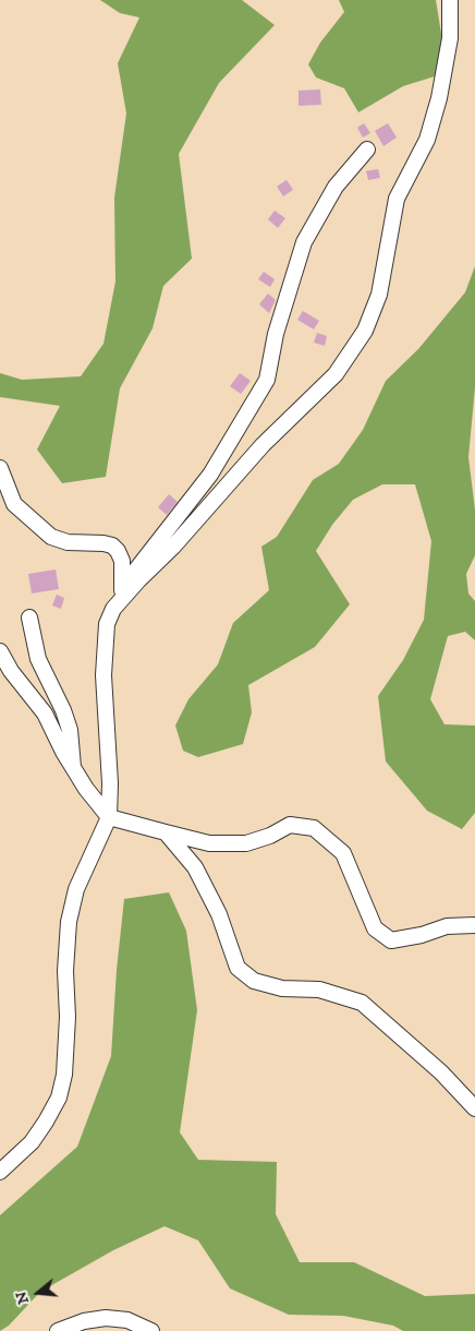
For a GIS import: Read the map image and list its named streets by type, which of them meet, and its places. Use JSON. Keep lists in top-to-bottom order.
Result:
{
  "north": "left"
}
